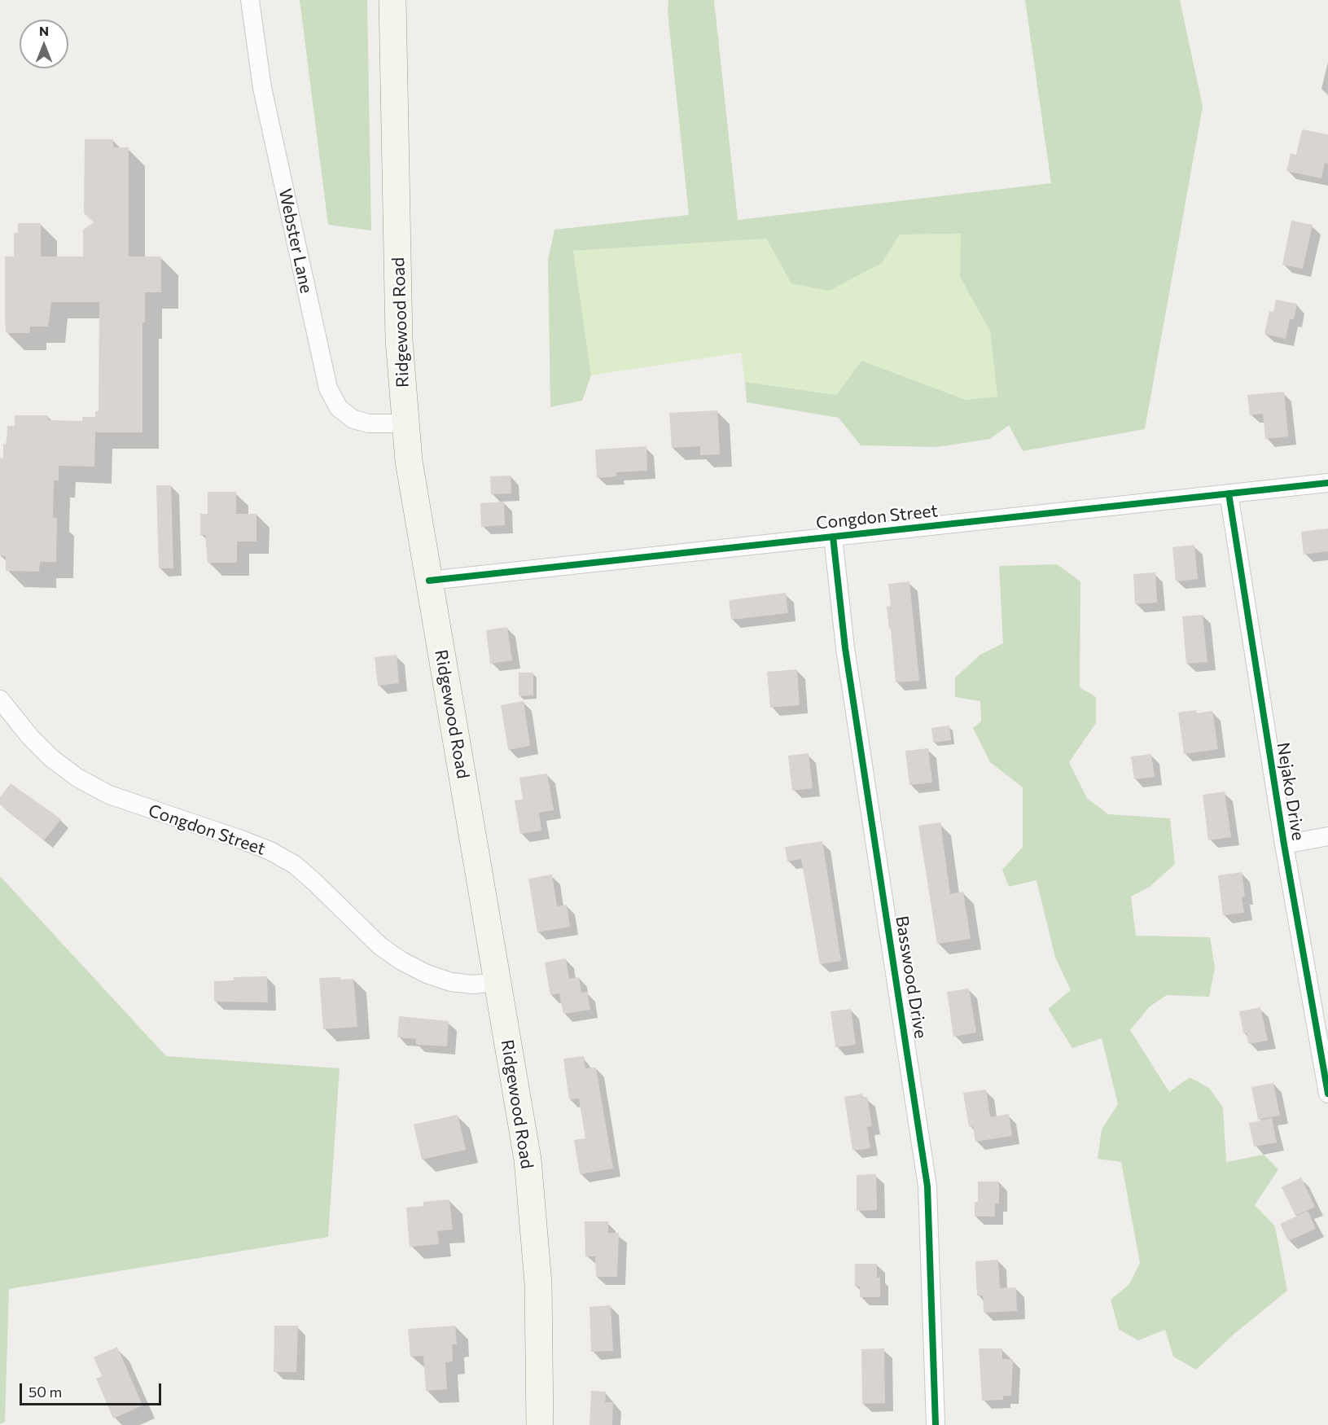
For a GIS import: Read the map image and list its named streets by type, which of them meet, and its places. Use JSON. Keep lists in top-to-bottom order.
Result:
{
  "streets": {
    "main road": ["Ridgewood Road"],
    "street": [
      "Webster Lane",
      "Congdon Street",
      "Nejako Drive",
      "Basswood Drive"
    ]
  },
  "crossings": [
    ["Webster Lane", "Ridgewood Road"],
    ["Ridgewood Road", "Congdon Street"],
    ["Congdon Street", "Nejako Drive"],
    ["Congdon Street", "Basswood Drive"]
  ],
  "scale_bar": "50 m",
  "north": "top"
}
